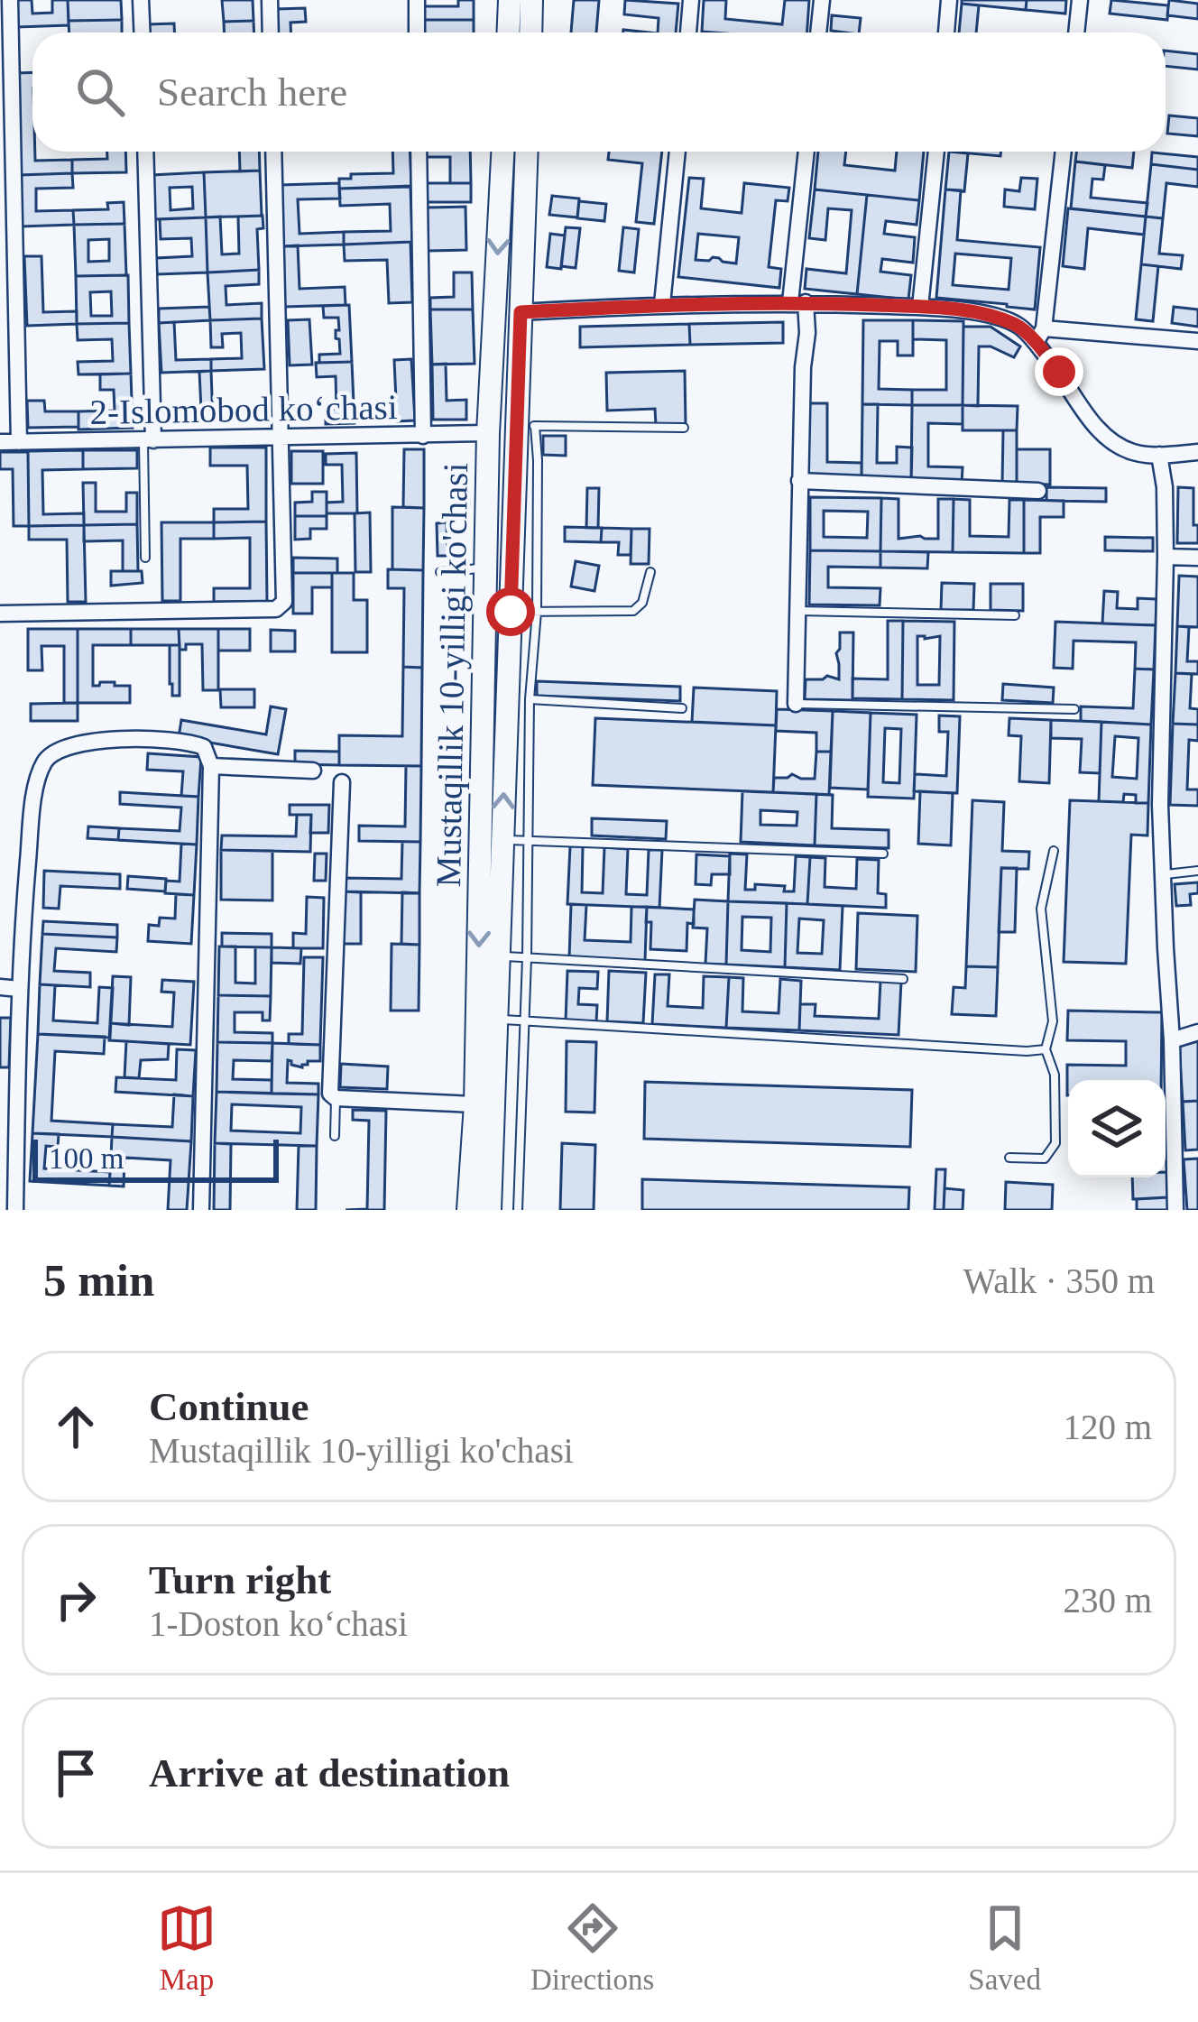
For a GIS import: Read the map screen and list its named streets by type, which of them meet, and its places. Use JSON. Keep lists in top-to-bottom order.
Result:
{
  "streets": {
    "main road": ["Mustaqillik 10-yilligi ko'chasi"],
    "street": ["2-Islomobod koʻchasi"]
  },
  "crossings": [
    ["2-Islomobod koʻchasi", "Mustaqillik 10-yilligi ko'chasi"]
  ],
  "scale_bar": "100 m",
  "page": {
    "search": "Search here",
    "scale": "100 m",
    "heading": ["5 min", "Walk · 350 m"],
    "list": [
      ["Continue", "Mustaqillik 10-yilligi ko'chasi", "120 m"],
      ["Turn right", "1-Doston koʻchasi", "230 m"],
      "Arrive at destination"
    ],
    "nav": ["Map", "Directions", "Saved"]
  }
}
